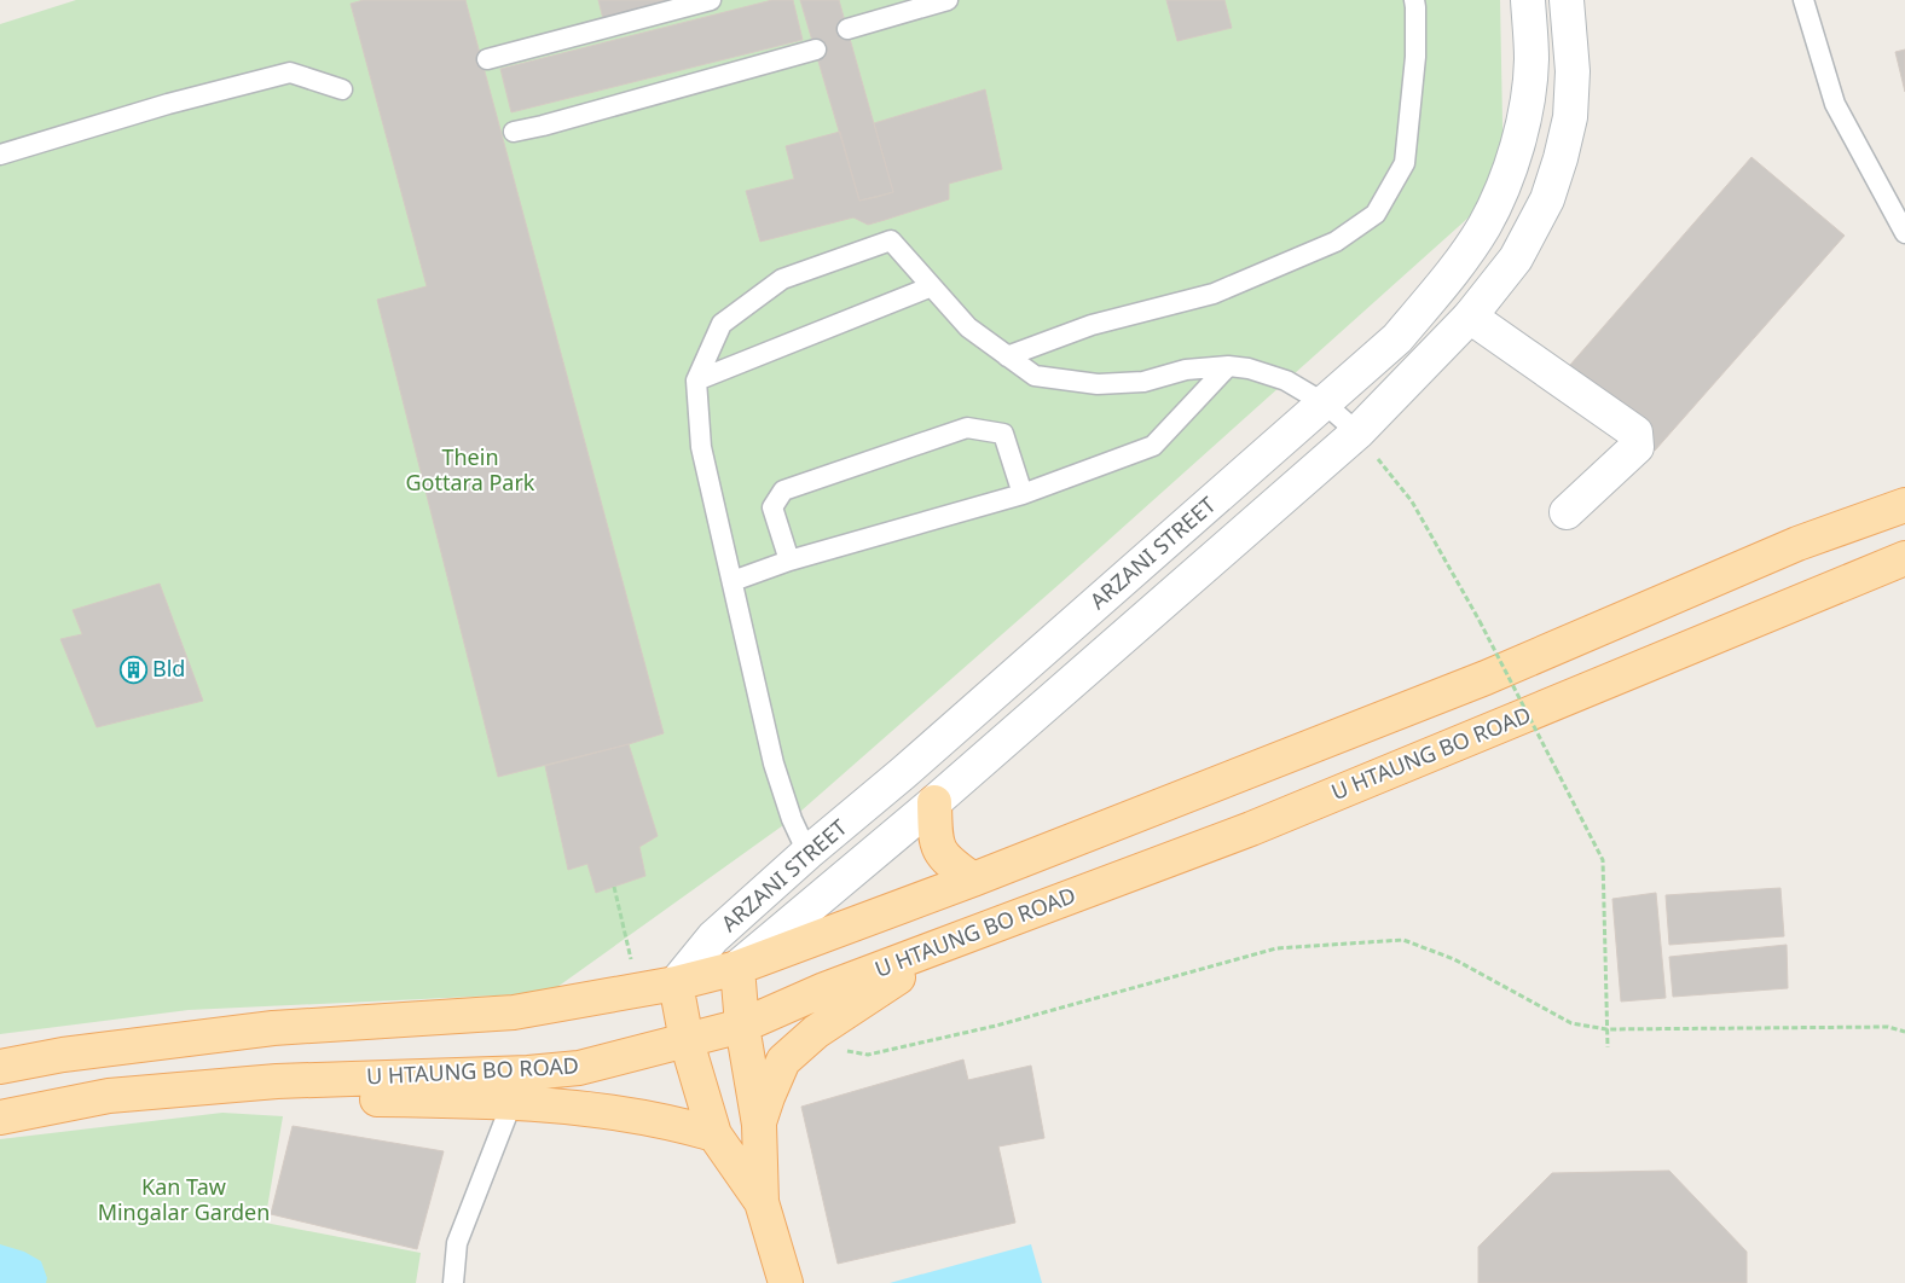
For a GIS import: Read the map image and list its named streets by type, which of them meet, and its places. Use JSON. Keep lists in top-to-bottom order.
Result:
{
  "streets": {
    "main road": ["ARZANI STREET", "U HTAUNG BO ROAD"]
  },
  "parks": ["Thein Gottara Park", "Kan Taw Mingalar Garden"],
  "places": {
    "building": ["Bld"]
  }
}
